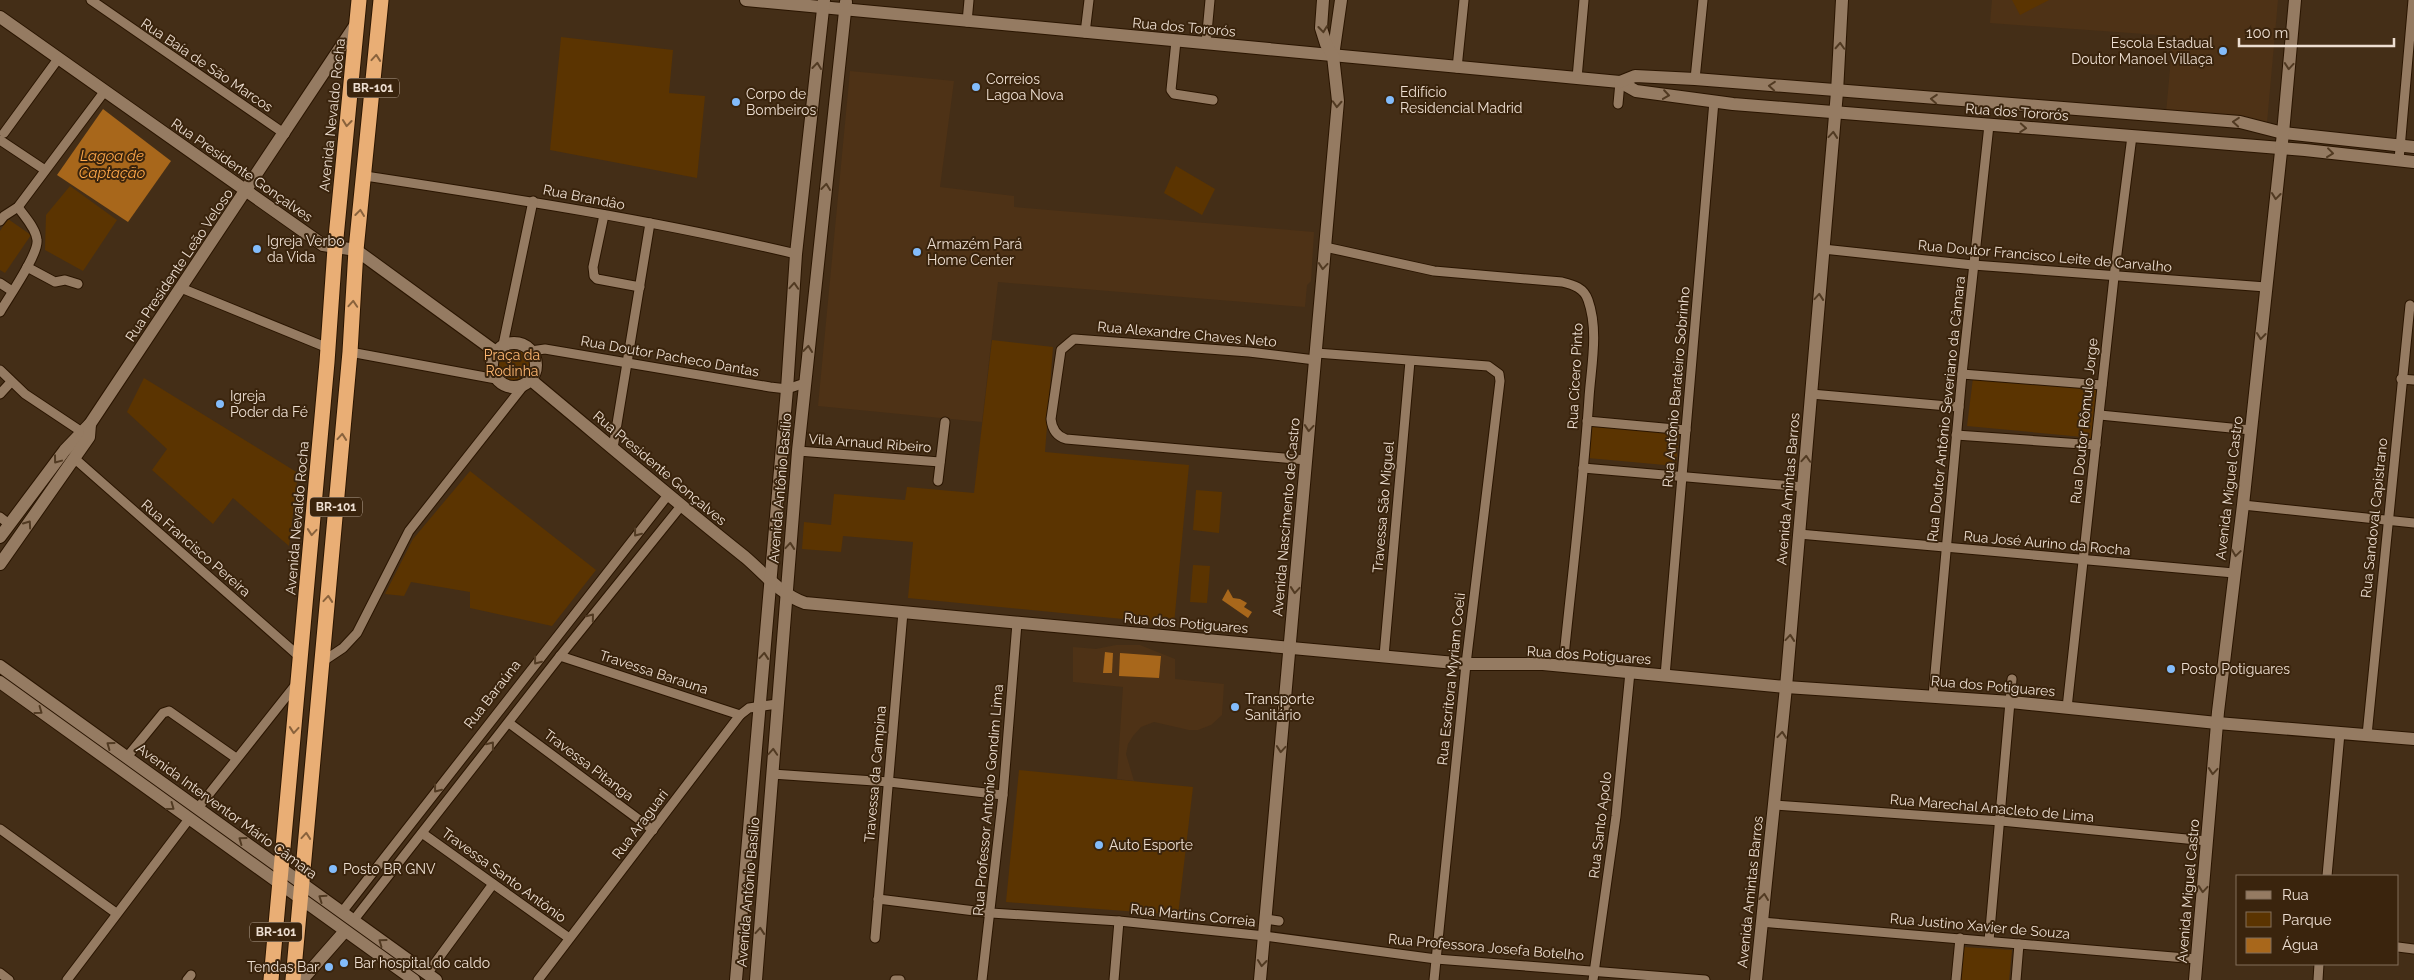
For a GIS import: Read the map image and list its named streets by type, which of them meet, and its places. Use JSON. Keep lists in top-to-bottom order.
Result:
{
  "streets": {
    "highway": ["BR-101", "Avenida Nevaldo Rocha"],
    "street": [
      "Rua dos Tororós",
      "Rua Baía de São Marcos",
      "Rua Presidente Gonçalves",
      "Rua Brandâo",
      "Rua Doutor Francisco Leite de Carvalho",
      "Rua Presidente Leão Veloso",
      "Rua Alexandre Chaves Neto",
      "Rua Doutor Pacheco Dantas",
      "Rua Cícero Pinto",
      "Rua Antônio Barateiro Sobrinho",
      "Rua Doutor Antônio Severiano da Câmara",
      "Rua Doutor Rômulo Jorge",
      "Vila Arnaud Ribeiro",
      "Avenida Antônio Basílio",
      "Avenida Miguel Castro",
      "Avenida Amintas Barros",
      "Travessa São Miguel",
      "Avenida Nascimento de Castro",
      "Rua Sandoval Capistrano",
      "Rua José Aurino da Rocha",
      "Rua Francisco Pereira",
      "Rua dos Potiguares",
      "Travessa Barauna",
      "Rua Escritora Myriam Coeli",
      "Rua Baraúna",
      "Travessa Pitanga",
      "Travessa da Campina",
      "Rua Professor Antonio Gondim Lima",
      "Rua Marechal Anacleto de Lima",
      "Avenida Interventor Mário Câmara",
      "Rua Araguari",
      "Rua Santo Apolo",
      "Travessa Santo Antônio",
      "Rua Martins Correia",
      "Rua Justino Xavier de Souza",
      "Rua Professora Josefa Botelho"
    ]
  },
  "crossings": [
    ["Rua dos Tororós", "Rua Antônio Barateiro Sobrinho"],
    ["Rua dos Tororós", "Rua Doutor Antônio Severiano da Câmara"],
    ["Rua dos Tororós", "Rua Doutor Rômulo Jorge"],
    ["Rua dos Tororós", "Avenida Antônio Basílio"],
    ["Rua dos Tororós", "Avenida Miguel Castro"],
    ["Rua dos Tororós", "Avenida Amintas Barros"],
    ["Rua dos Tororós", "Avenida Nascimento de Castro"],
    ["Rua Baía de São Marcos", "Rua Presidente Leão Veloso"],
    ["BR-101", "Rua Presidente Gonçalves"],
    ["BR-101", "Rua Brandâo"],
    ["BR-101", "Avenida Interventor Mário Câmara"],
    ["Avenida Nevaldo Rocha", "Rua Presidente Gonçalves"],
    ["Avenida Nevaldo Rocha", "Rua Presidente Leão Veloso"],
    ["Avenida Nevaldo Rocha", "Rua Francisco Pereira"],
    ["Avenida Nevaldo Rocha", "Avenida Interventor Mário Câmara"],
    ["Rua Presidente Gonçalves", "Rua Presidente Leão Veloso"],
    ["Rua Presidente Gonçalves", "Rua Doutor Pacheco Dantas"],
    ["Rua Presidente Gonçalves", "Avenida Antônio Basílio"],
    ["Rua Presidente Gonçalves", "Rua dos Potiguares"],
    ["Rua Presidente Gonçalves", "Rua Baraúna"],
    ["Rua Brandâo", "Avenida Antônio Basílio"],
    ["Rua Doutor Francisco Leite de Carvalho", "Rua Doutor Antônio Severiano da Câmara"],
    ["Rua Doutor Francisco Leite de Carvalho", "Rua Doutor Rômulo Jorge"],
    ["Rua Doutor Francisco Leite de Carvalho", "Avenida Miguel Castro"],
    ["Rua Doutor Francisco Leite de Carvalho", "Avenida Amintas Barros"],
    ["Rua Presidente Leão Veloso", "Rua Francisco Pereira"],
    ["Rua Alexandre Chaves Neto", "Travessa São Miguel"],
    ["Rua Alexandre Chaves Neto", "Avenida Nascimento de Castro"],
    ["Rua Alexandre Chaves Neto", "Rua Escritora Myriam Coeli"],
    ["Rua Doutor Pacheco Dantas", "Avenida Antônio Basílio"],
    ["Rua Cícero Pinto", "Avenida Nascimento de Castro"],
    ["Rua Cícero Pinto", "Rua dos Potiguares"],
    ["Rua Antônio Barateiro Sobrinho", "Rua dos Potiguares"],
    ["Rua Doutor Antônio Severiano da Câmara", "Rua José Aurino da Rocha"],
    ["Rua Doutor Antônio Severiano da Câmara", "Rua dos Potiguares"],
    ["Rua Doutor Rômulo Jorge", "Rua José Aurino da Rocha"],
    ["Rua Doutor Rômulo Jorge", "Rua dos Potiguares"],
    ["Vila Arnaud Ribeiro", "Avenida Antônio Basílio"],
    ["Avenida Antônio Basílio", "Rua dos Potiguares"],
    ["Avenida Antônio Basílio", "Rua Araguari"],
    ["Avenida Miguel Castro", "Rua José Aurino da Rocha"],
    ["Avenida Miguel Castro", "Rua dos Potiguares"],
    ["Avenida Miguel Castro", "Rua Marechal Anacleto de Lima"],
    ["Avenida Miguel Castro", "Rua Justino Xavier de Souza"],
    ["Avenida Amintas Barros", "Rua José Aurino da Rocha"],
    ["Avenida Amintas Barros", "Rua dos Potiguares"],
    ["Avenida Amintas Barros", "Rua Marechal Anacleto de Lima"],
    ["Avenida Amintas Barros", "Rua Justino Xavier de Souza"],
    ["Travessa São Miguel", "Rua dos Potiguares"],
    ["Avenida Nascimento de Castro", "Rua dos Potiguares"],
    ["Avenida Nascimento de Castro", "Rua Martins Correia"],
    ["Avenida Nascimento de Castro", "Rua Professora Josefa Botelho"],
    ["Rua Sandoval Capistrano", "Rua dos Potiguares"],
    ["Rua dos Potiguares", "Rua Escritora Myriam Coeli"],
    ["Rua dos Potiguares", "Travessa da Campina"],
    ["Rua dos Potiguares", "Rua Professor Antonio Gondim Lima"],
    ["Rua dos Potiguares", "Rua Santo Apolo"],
    ["Travessa Barauna", "Rua Araguari"],
    ["Rua Escritora Myriam Coeli", "Rua Professora Josefa Botelho"],
    ["Rua Baraúna", "Avenida Interventor Mário Câmara"],
    ["Travessa Pitanga", "Rua Araguari"],
    ["Travessa da Campina", "Rua Martins Correia"],
    ["Rua Professor Antonio Gondim Lima", "Rua Martins Correia"],
    ["Rua Araguari", "Travessa Santo Antônio"],
    ["Rua Santo Apolo", "Rua Professora Josefa Botelho"],
    ["Rua Martins Correia", "Rua Professora Josefa Botelho"]
  ],
  "one_way": ["Avenida Miguel Castro", "Avenida Amintas Barros", "Avenida Nascimento de Castro"],
  "water": ["Lagoa de Captação"],
  "parks": ["Praça da Rodinha"],
  "places": [
    "Escola Estadual Doutor Manoel Villaça",
    "Correios Lagoa Nova",
    "Edifício Residencial Madrid",
    "Corpo de Bombeiros",
    "Igreja Verbo da Vida",
    "Armazém Pará Home Center",
    "Igreja Poder da Fé",
    "Posto Potiguares",
    "Transporte Sanitário",
    "Auto Esporte",
    "Posto BR GNV",
    "Bar hospital do caldo",
    "Tendas Bar"
  ],
  "legend": ["Rua", "Parque", "Água"],
  "scale_bar": "100 m"
}
